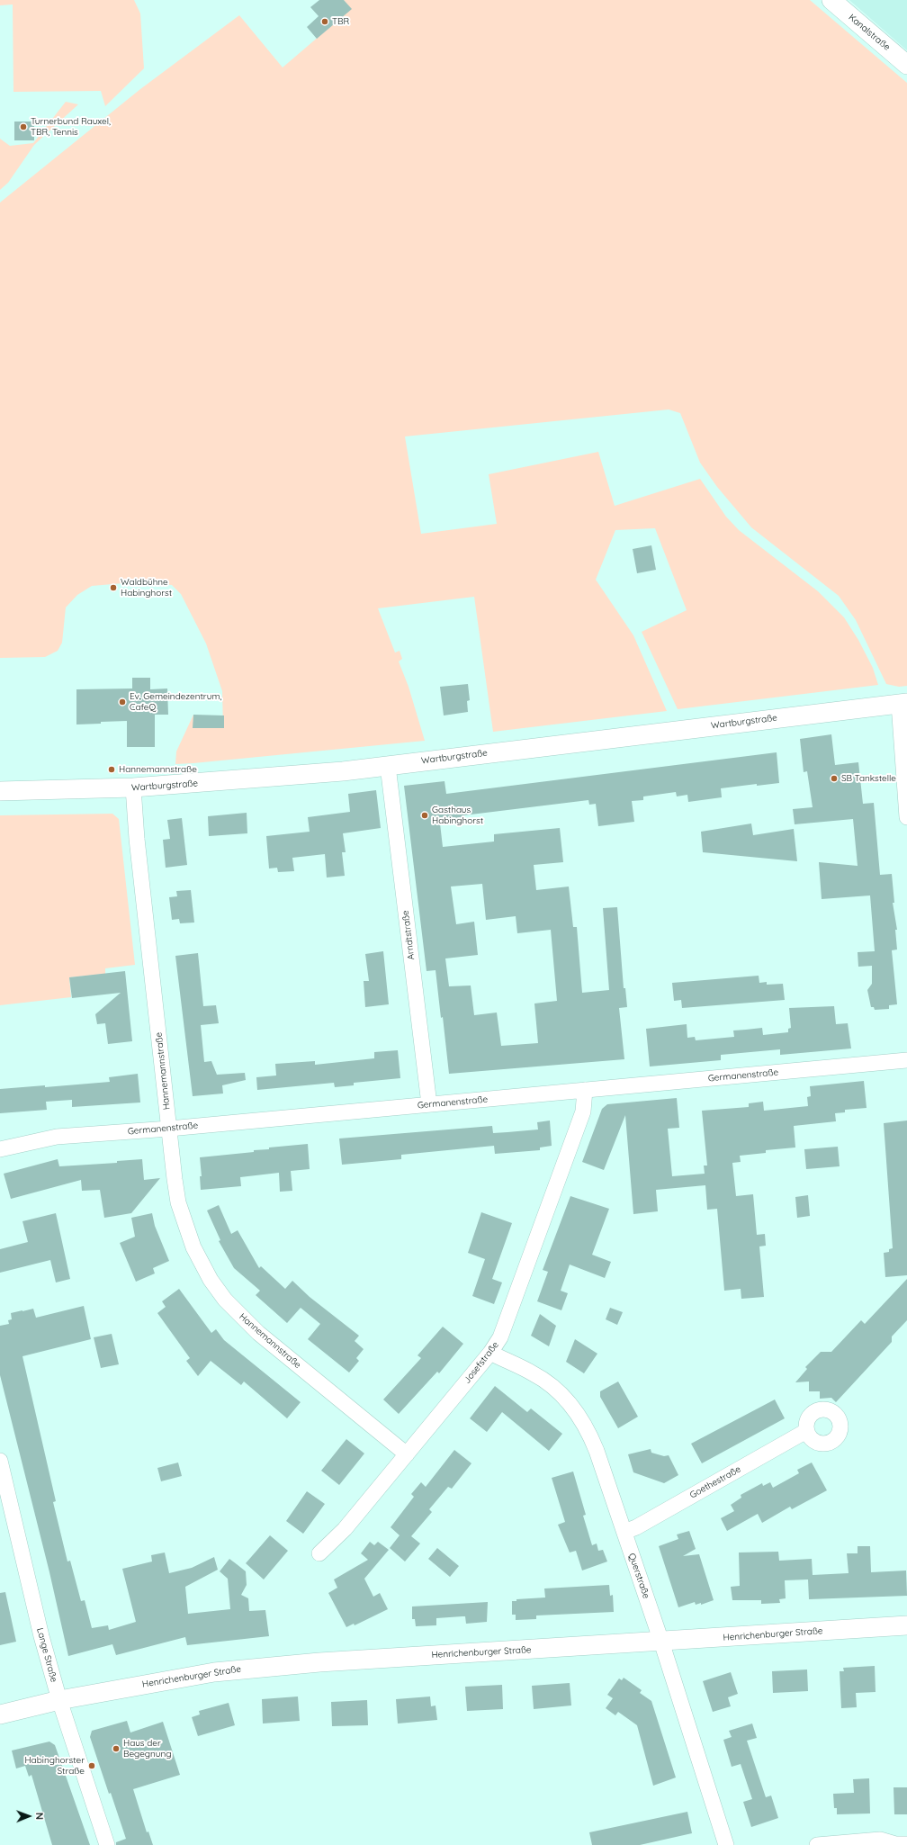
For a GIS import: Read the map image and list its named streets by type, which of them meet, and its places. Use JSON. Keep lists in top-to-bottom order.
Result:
{
  "streets": {
    "main road": ["Kanalstraße", "Wartburgstraße", "Henrichenburger Straße"],
    "street": [
      "Arndtstraße",
      "Hannemannstraße",
      "Germanenstraße",
      "Josefstraße",
      "Goethestraße",
      "Querstraße",
      "Lange Straße"
    ]
  },
  "crossings": [
    ["Wartburgstraße", "Arndtstraße"],
    ["Wartburgstraße", "Hannemannstraße"],
    ["Arndtstraße", "Germanenstraße"],
    ["Hannemannstraße", "Germanenstraße"],
    ["Hannemannstraße", "Josefstraße"],
    ["Germanenstraße", "Josefstraße"],
    ["Josefstraße", "Querstraße"],
    ["Goethestraße", "Querstraße"],
    ["Querstraße", "Henrichenburger Straße"],
    ["Henrichenburger Straße", "Lange Straße"]
  ],
  "places": [
    "TBR",
    "Turnerbund Rauxel, TBR, Tennis",
    "Waldbühne Habinghorst",
    "Ev. Gemeindezentrum, CafeQ",
    "Hannemannstraße",
    "SB Tankstelle",
    "Gasthaus Habinghorst",
    "Haus der Begegnung",
    "Habinghorster Straße"
  ],
  "north": "right"
}
